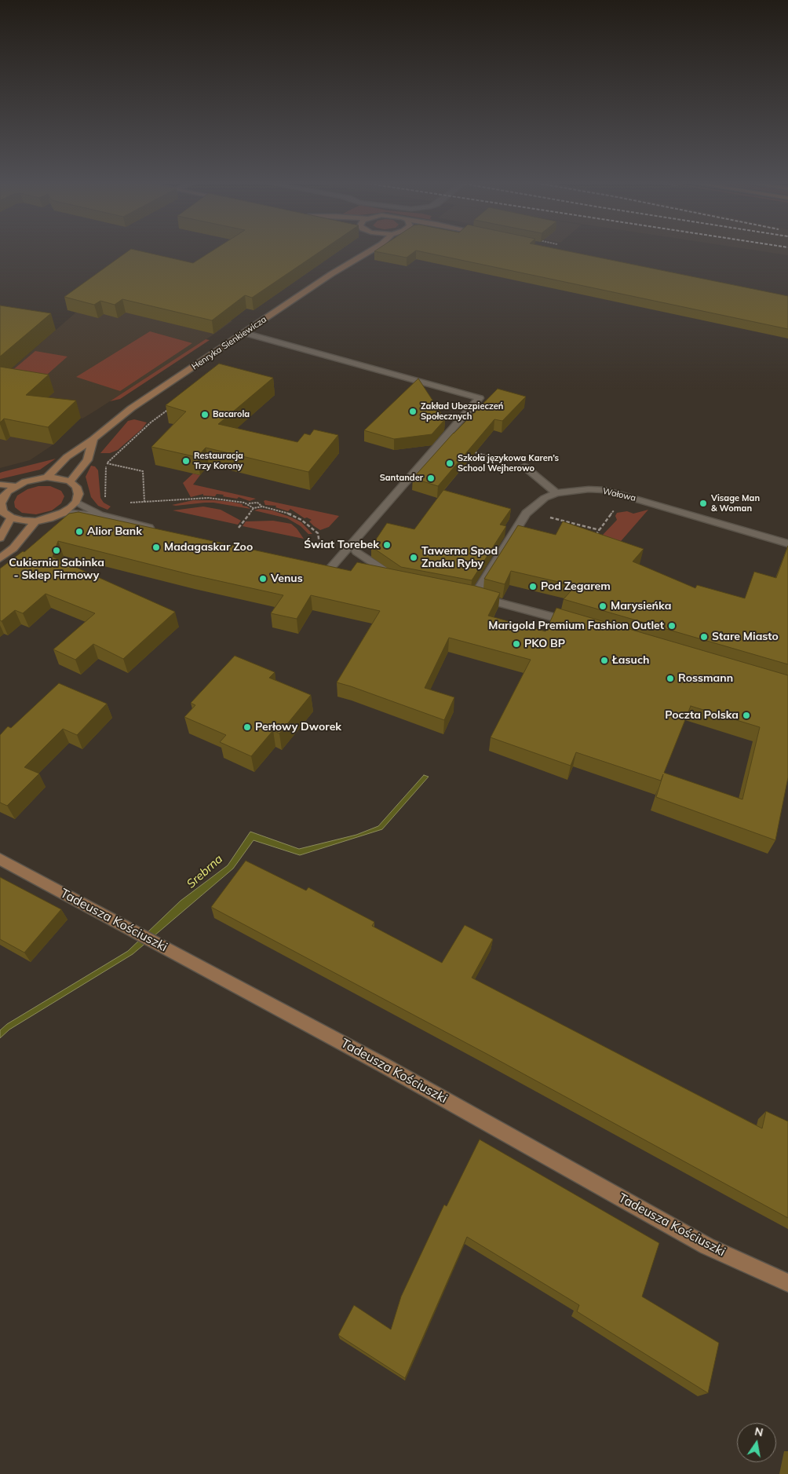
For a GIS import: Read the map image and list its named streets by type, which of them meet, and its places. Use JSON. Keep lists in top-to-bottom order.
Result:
{
  "streets": {
    "street": ["Henryka Sienkiewicza", "Wałowa", "Tadeusza Kościuszki"]
  },
  "water": ["Srebrna"],
  "places": [
    "Zakład Ubezpieczeń Społecznych",
    "Bacarola",
    "Restauracja Trzy Korony",
    "Szkoła językowa Karen’s School Wejherowo",
    "Santander",
    "Visage Man & Woman",
    "Alior Bank",
    "Świat Torebek",
    "Madagaskar Zoo",
    "Cukiernia Sabinka - Sklep Firmowy",
    "Tawerna Spod Znaku Ryby",
    "Venus",
    "Pod Zegarem",
    "Marysieńka",
    "Marigold Premium Fashion Outlet",
    "Stare Miasto",
    "PKO BP",
    "Łasuch",
    "Rossmann",
    "Poczta Polska",
    "Perłowy Dworek"
  ],
  "north": "top"
}
